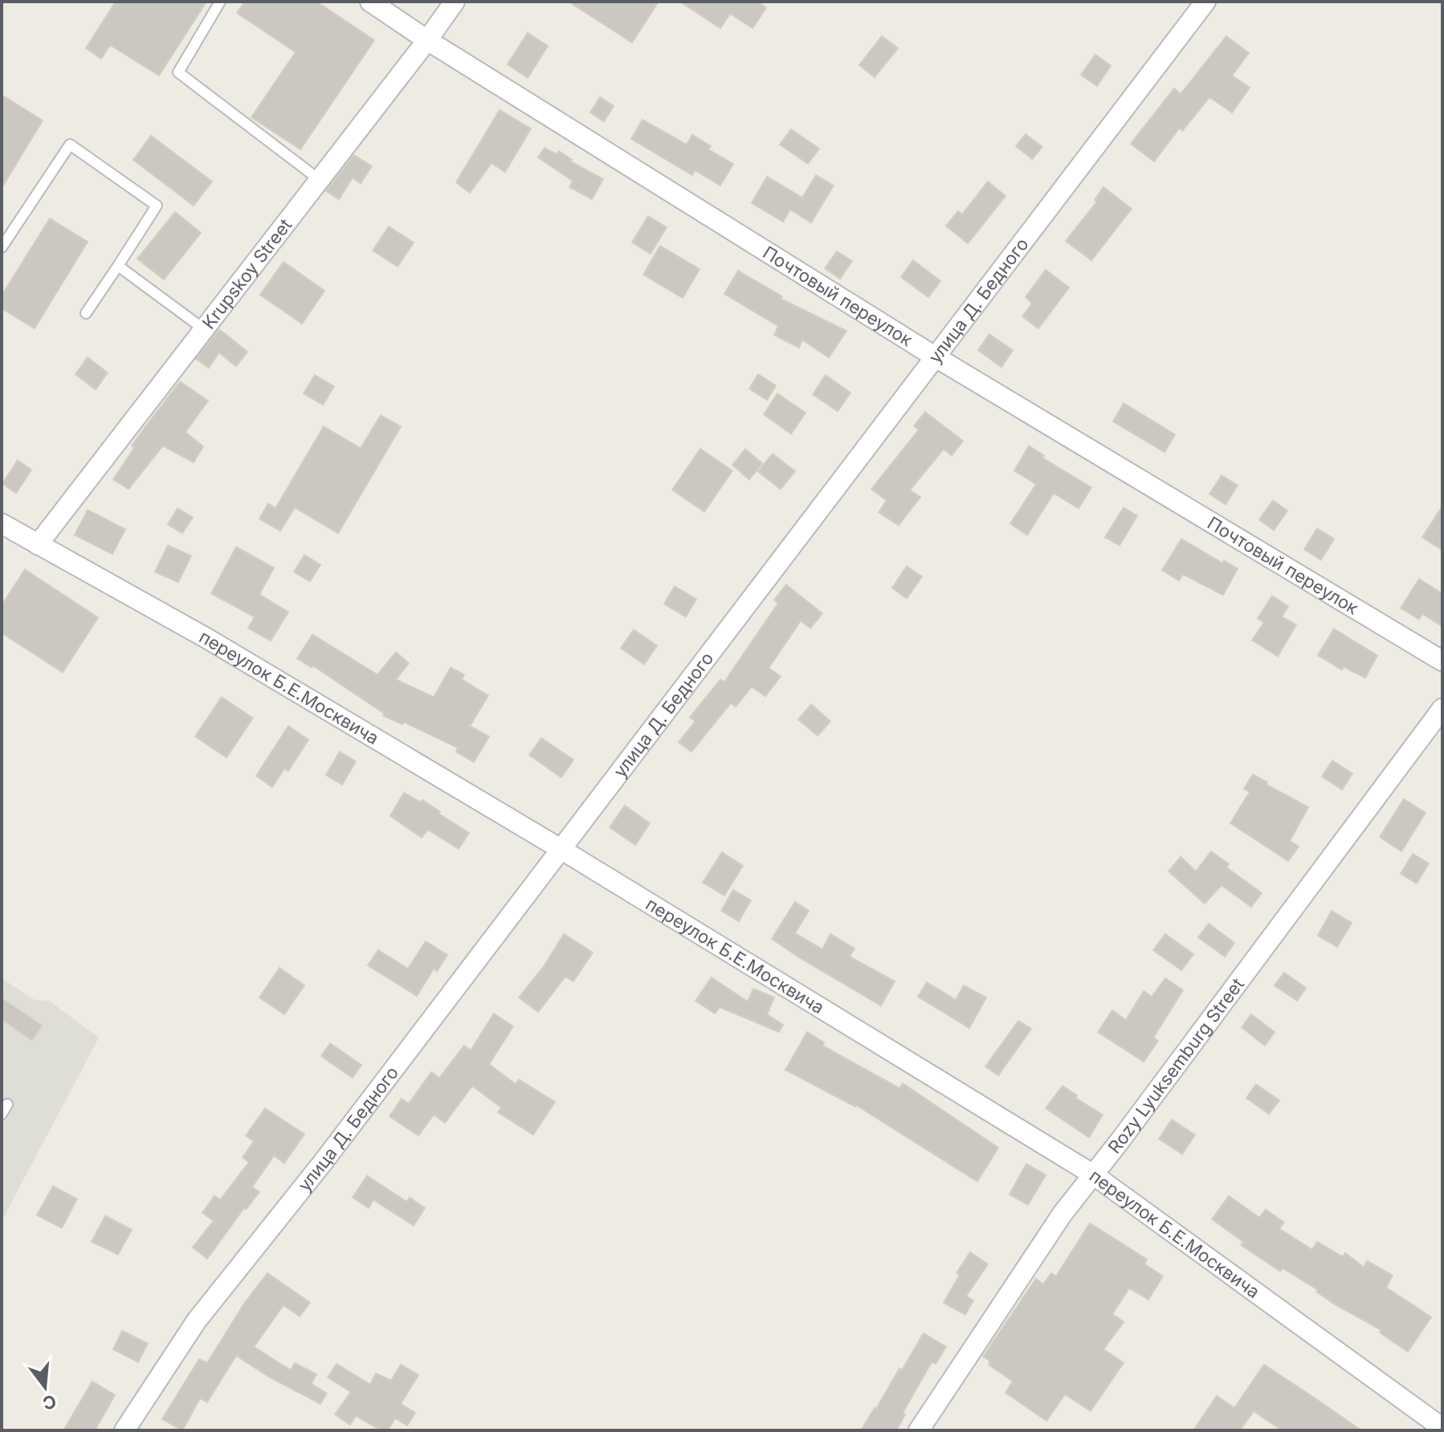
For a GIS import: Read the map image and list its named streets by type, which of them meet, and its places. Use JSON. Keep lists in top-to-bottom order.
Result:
{
  "streets": {
    "street": [
      "Krupskoy Street",
      "Почтовый переулок",
      "улица Д. Бедного",
      "переулок Б.Е.Москвича",
      "Rozy Lyuksemburg Street"
    ]
  },
  "crossings": [
    ["Krupskoy Street", "Почтовый переулок"],
    ["Krupskoy Street", "переулок Б.Е.Москвича"],
    ["Почтовый переулок", "улица Д. Бедного"],
    ["улица Д. Бедного", "переулок Б.Е.Москвича"],
    ["переулок Б.Е.Москвича", "Rozy Lyuksemburg Street"]
  ],
  "north": "bottom"
}
